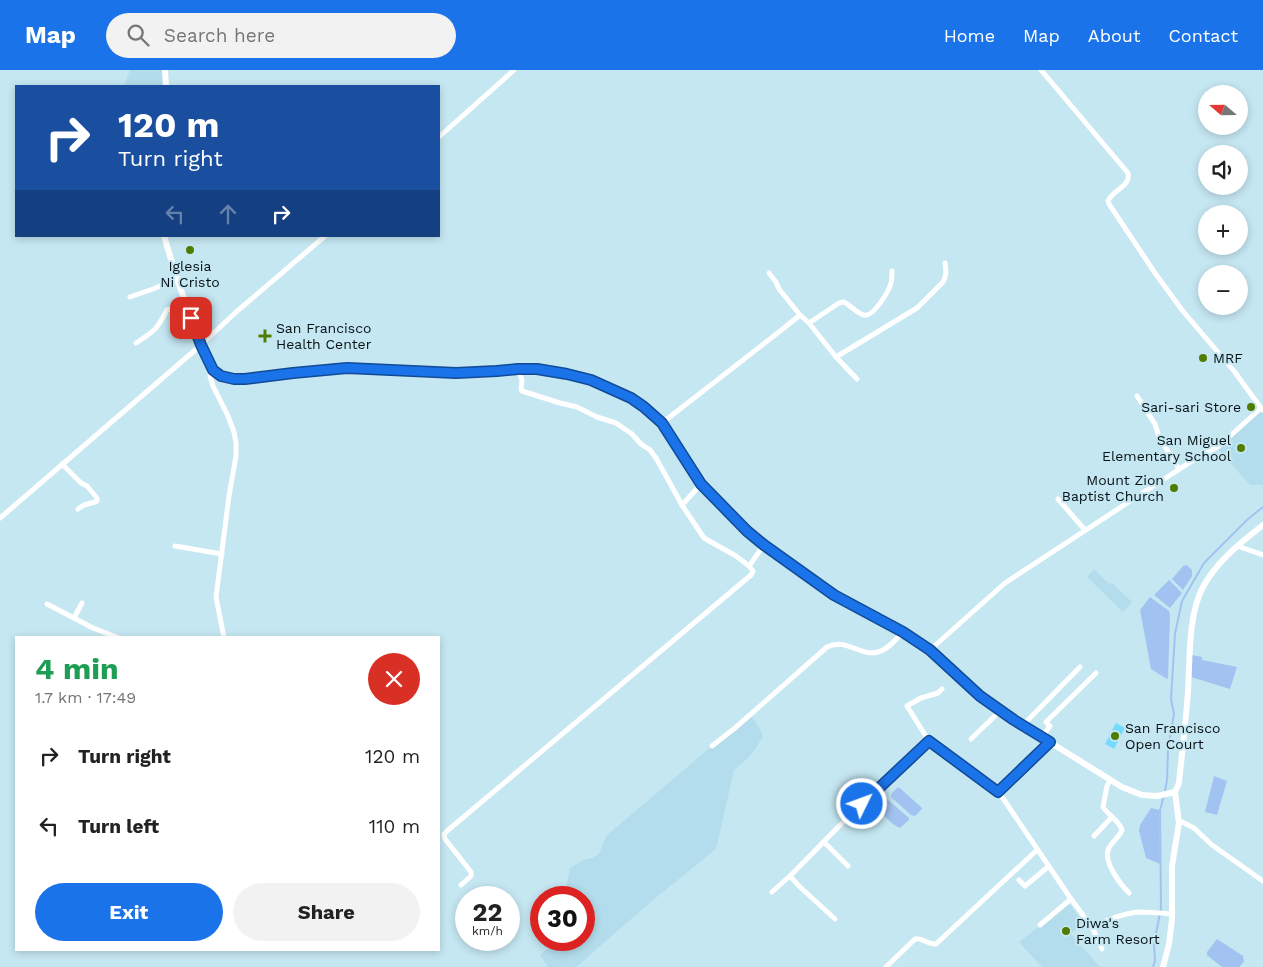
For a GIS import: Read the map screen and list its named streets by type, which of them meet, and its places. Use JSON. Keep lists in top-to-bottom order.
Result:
{
  "places": {
    "other": [
      "Iglesia Ni Cristo",
      "MRF",
      "Sari-sari Store",
      "San Miguel Elementary School",
      "Mount Zion Baptist Church",
      "San Francisco Open Court",
      "Diwa's Farm Resort"
    ],
    "health": ["San Francisco Health Center"]
  },
  "north": "left",
  "page": {
    "header": "Map",
    "search": "Search here",
    "nav": [
      "Home",
      "Map",
      "About",
      "Contact"
    ],
    "map_buttons": ["+", "−"],
    "turn": ["120 m", "Turn right"],
    "heading": ["4 min", "1.7 km · 17:49"],
    "list": [
      {
        "name": "Turn right",
        "value": "120 m"
      },
      {
        "name": "Turn left",
        "value": "110 m"
      }
    ],
    "buttons": ["Exit", "Share"],
    "speed": "22 km/h",
    "limit": "30"
  }
}
